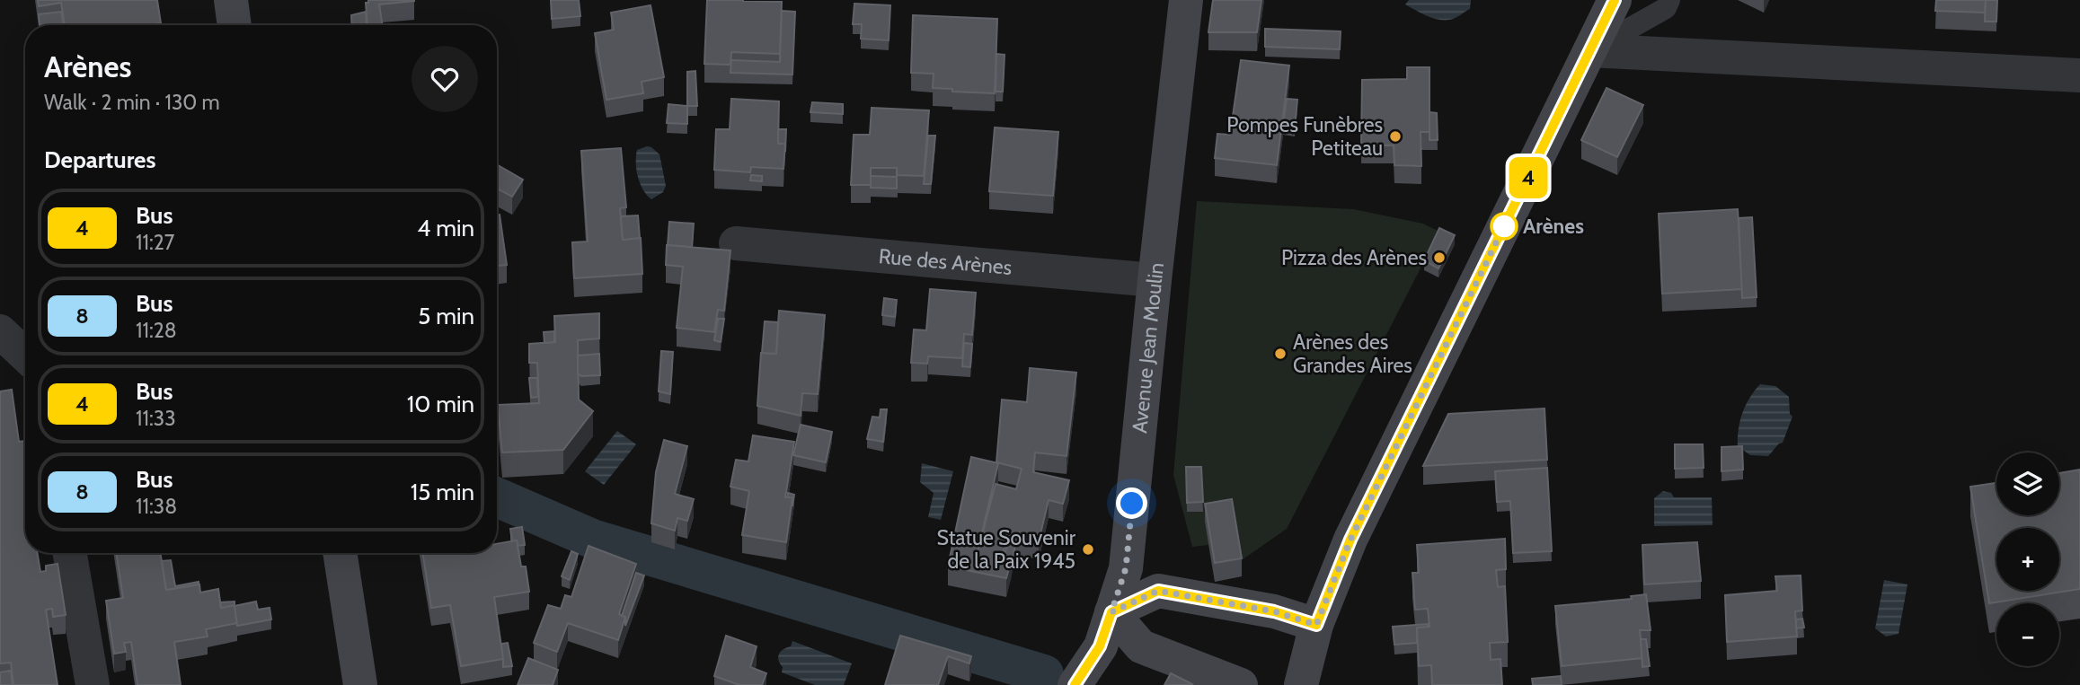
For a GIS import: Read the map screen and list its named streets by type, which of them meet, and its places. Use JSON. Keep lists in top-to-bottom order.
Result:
{
  "streets": {
    "street": ["Rue des Arènes", "Avenue Jean Moulin"]
  },
  "crossings": [
    ["Rue des Arènes", "Avenue Jean Moulin"]
  ],
  "places": [
    "Pompes Funèbres Petiteau",
    "Arènes",
    "Pizza des Arènes",
    "Arènes des Grandes Aires",
    "Statue Souvenir de la Paix 1945"
  ],
  "lines": ["bus line 4"],
  "page": {
    "on_map": "4",
    "heading": [
      ["Arènes", "Walk · 2 min · 130 m"],
      "Departures"
    ],
    "list": [
      {
        "mark": "4",
        "name": "Bus",
        "note": "11:27",
        "value": "4 min"
      },
      {
        "mark": "8",
        "name": "Bus",
        "note": "11:28",
        "value": "5 min"
      },
      {
        "mark": "4",
        "name": "Bus",
        "note": "11:33",
        "value": "10 min"
      },
      {
        "mark": "8",
        "name": "Bus",
        "note": "11:38",
        "value": "15 min"
      }
    ],
    "map_buttons": ["+", "−"]
  }
}
